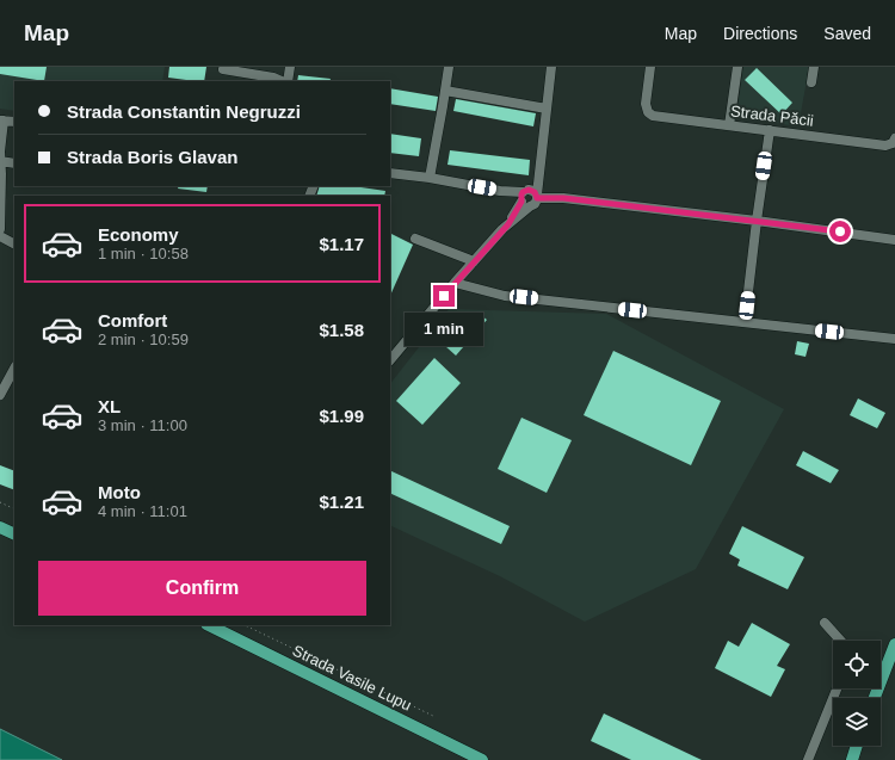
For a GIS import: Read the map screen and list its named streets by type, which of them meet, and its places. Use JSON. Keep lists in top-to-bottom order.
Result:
{
  "streets": {
    "main road": ["Strada Vasile Lupu"],
    "street": ["Strada Păcii"]
  },
  "page": {
    "header": "Map",
    "nav": ["Map", "Directions", "Saved"],
    "banner": ["Strada Constantin Negruzzi", "Strada Boris Glavan"],
    "list": [
      {
        "name": "Economy",
        "note": "1 min · 10:58",
        "value": "$1.17"
      },
      {
        "name": "Comfort",
        "note": "2 min · 10:59",
        "value": "$1.58"
      },
      {
        "name": "XL",
        "note": "3 min · 11:00",
        "value": "$1.99"
      },
      {
        "name": "Moto",
        "note": "4 min · 11:01",
        "value": "$1.21"
      }
    ],
    "bubble": "1 min",
    "buttons": "Confirm"
  }
}
